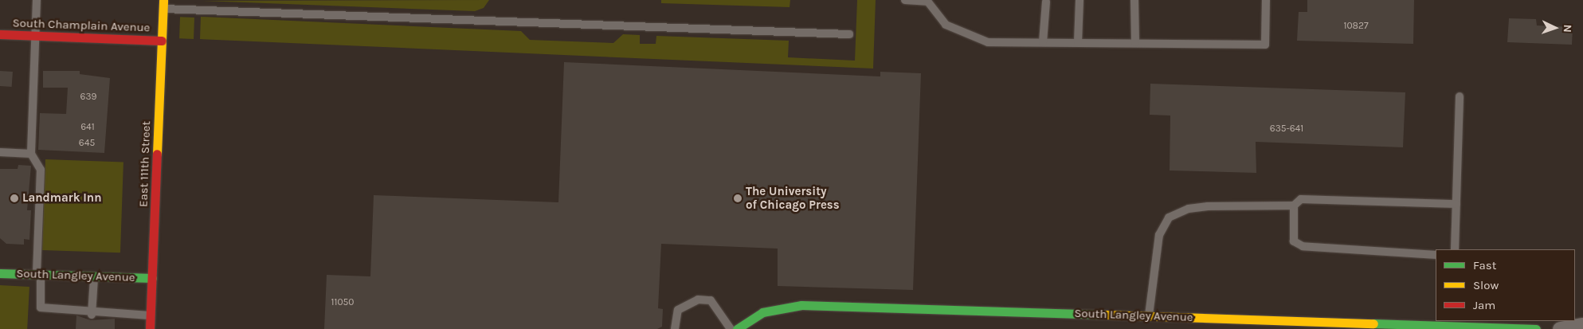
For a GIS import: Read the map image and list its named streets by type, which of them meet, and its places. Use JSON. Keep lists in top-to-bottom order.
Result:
{
  "streets": {
    "street": ["South Champlain Avenue", "East 111th Street", "South Langley Avenue"]
  },
  "crossings": [
    ["South Champlain Avenue", "East 111th Street"],
    ["East 111th Street", "South Langley Avenue"]
  ],
  "places": ["Landmark Inn", "The University of Chicago Press"],
  "house_numbers": [
    "10827",
    "639",
    "641",
    "635-641",
    "645",
    "11050"
  ],
  "legend": ["Fast", "Slow", "Jam"],
  "north": "right"
}
